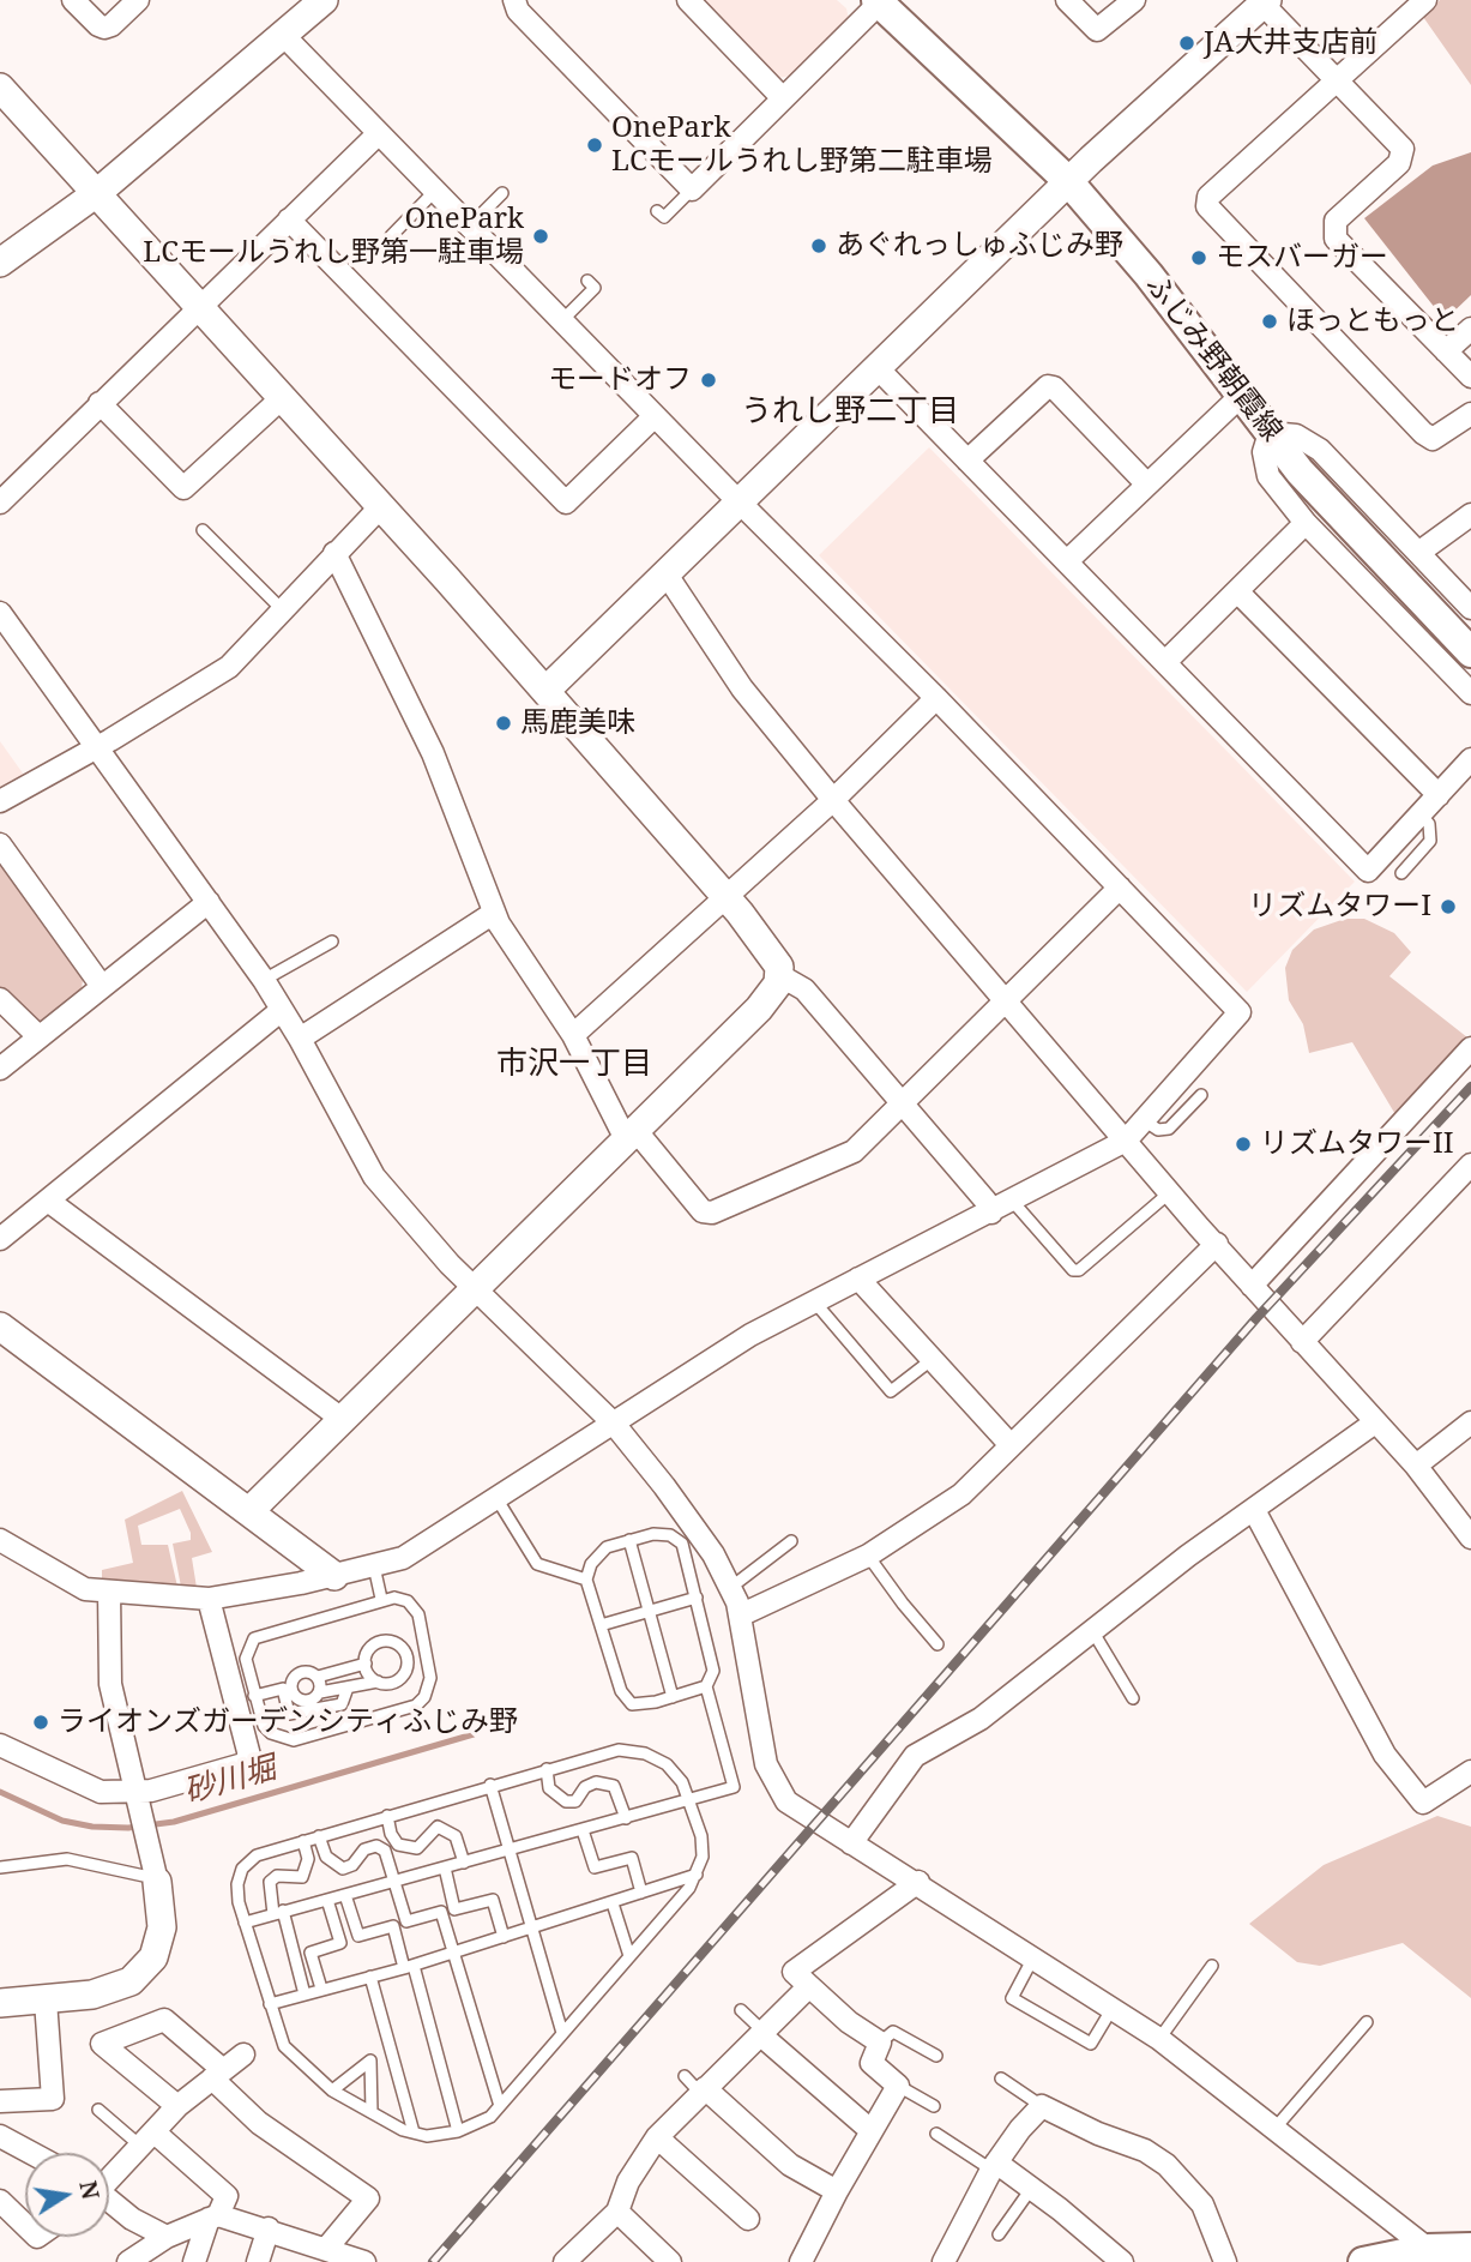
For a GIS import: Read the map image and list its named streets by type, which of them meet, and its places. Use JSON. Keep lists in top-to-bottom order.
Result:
{
  "streets": {
    "main road": ["ふじみ野朝霞線"]
  },
  "districts": ["うれし野二丁目", "市沢一丁目"],
  "water": ["砂川堀"],
  "places": [
    "JA大井支店前",
    "OnePark LCモールうれし野第二駐車場",
    "OnePark LCモールうれし野第一駐車場",
    "あぐれっしゅふじみ野",
    "モスバーガー",
    "ほっともっと",
    "モードオフ",
    "馬鹿美味",
    "リズムタワーI",
    "リズムタワーII",
    "ライオンズガーデンシティふじみ野"
  ],
  "north": "right"
}
